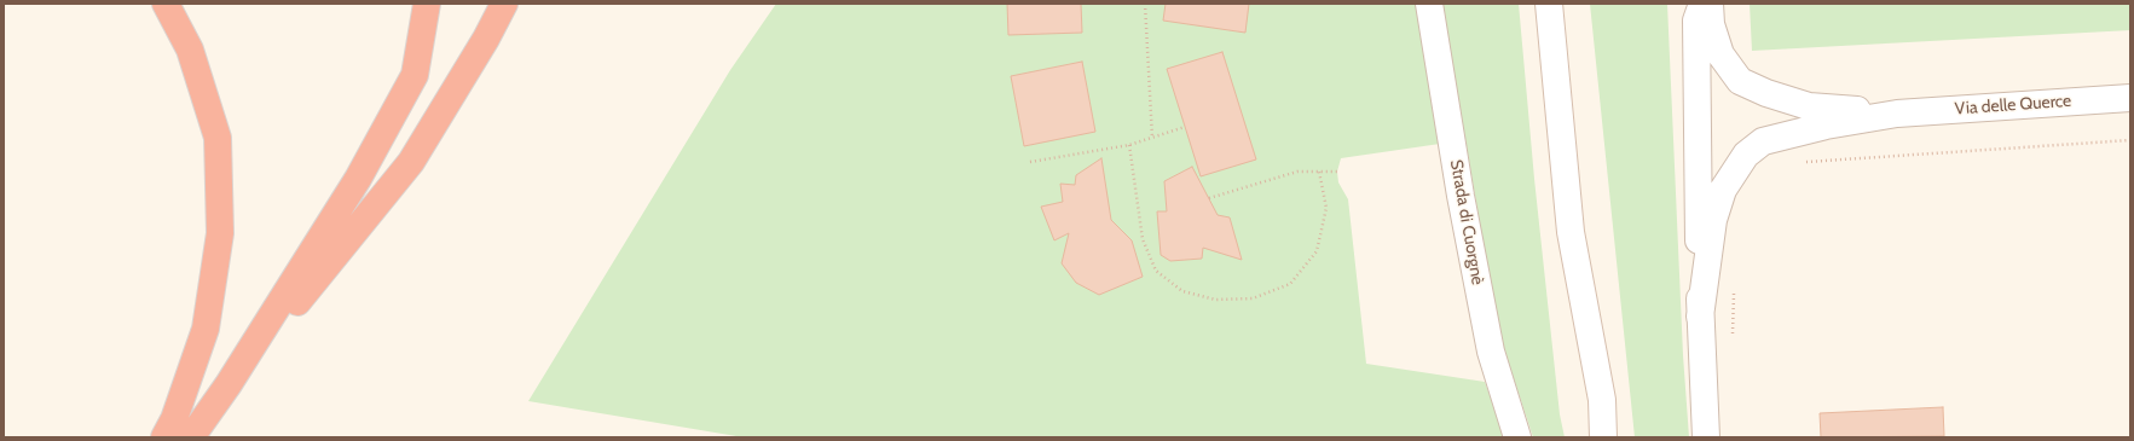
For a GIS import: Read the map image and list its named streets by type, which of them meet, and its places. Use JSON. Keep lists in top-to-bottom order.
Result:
{
  "streets": {
    "street": ["Via delle Querce", "Strada di Cuorgnè"]
  }
}
